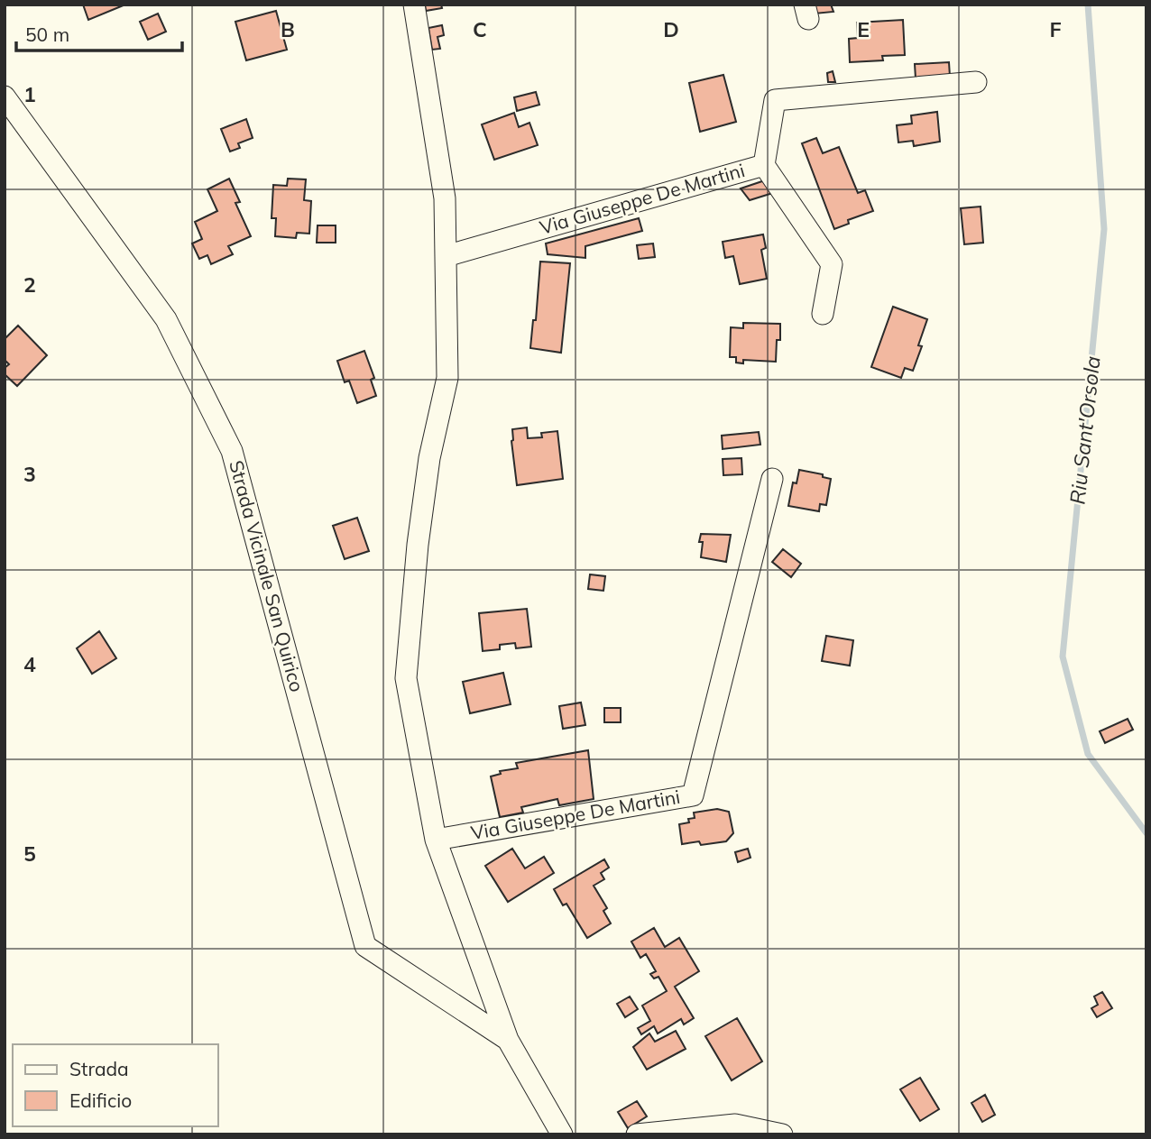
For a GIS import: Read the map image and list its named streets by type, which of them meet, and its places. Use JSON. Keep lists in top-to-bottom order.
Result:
{
  "streets": {
    "street": ["Via Giuseppe De Martini", "Strada Vicinale San Quirico"]
  },
  "water": ["Riu Sant'Orsola"],
  "legend": ["Strada", "Edificio"],
  "scale_bar": "50 m",
  "grid": {
    "columns": [
      "B",
      "C",
      "D",
      "E",
      "F"
    ],
    "rows": [
      "1",
      "2",
      "3",
      "4",
      "5"
    ]
  }
}
